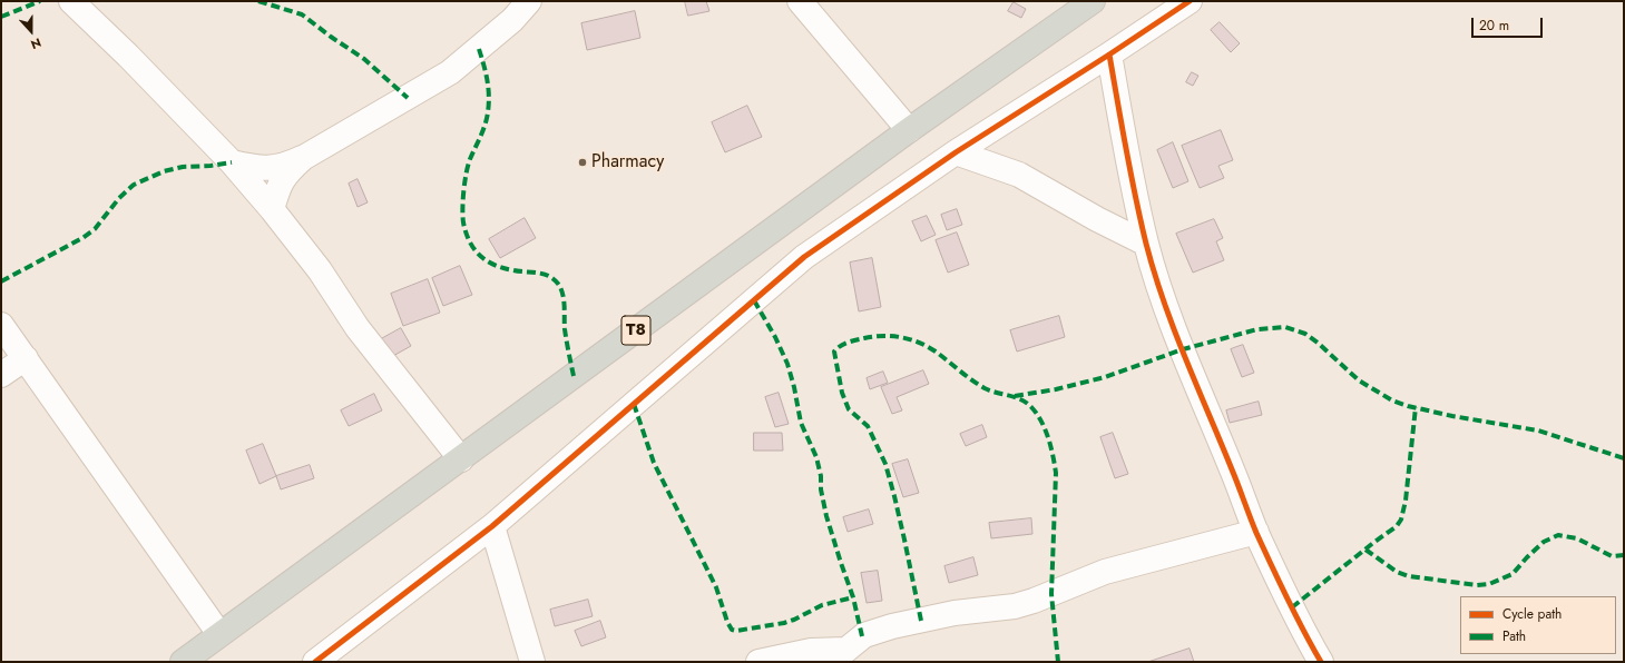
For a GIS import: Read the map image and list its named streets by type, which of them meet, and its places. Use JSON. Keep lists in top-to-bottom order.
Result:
{
  "streets": {
    "highway": ["T8"]
  },
  "places": ["Pharmacy"],
  "legend": ["Cycle path", "Path"],
  "scale_bar": "20 m",
  "north": "bottom"
}
